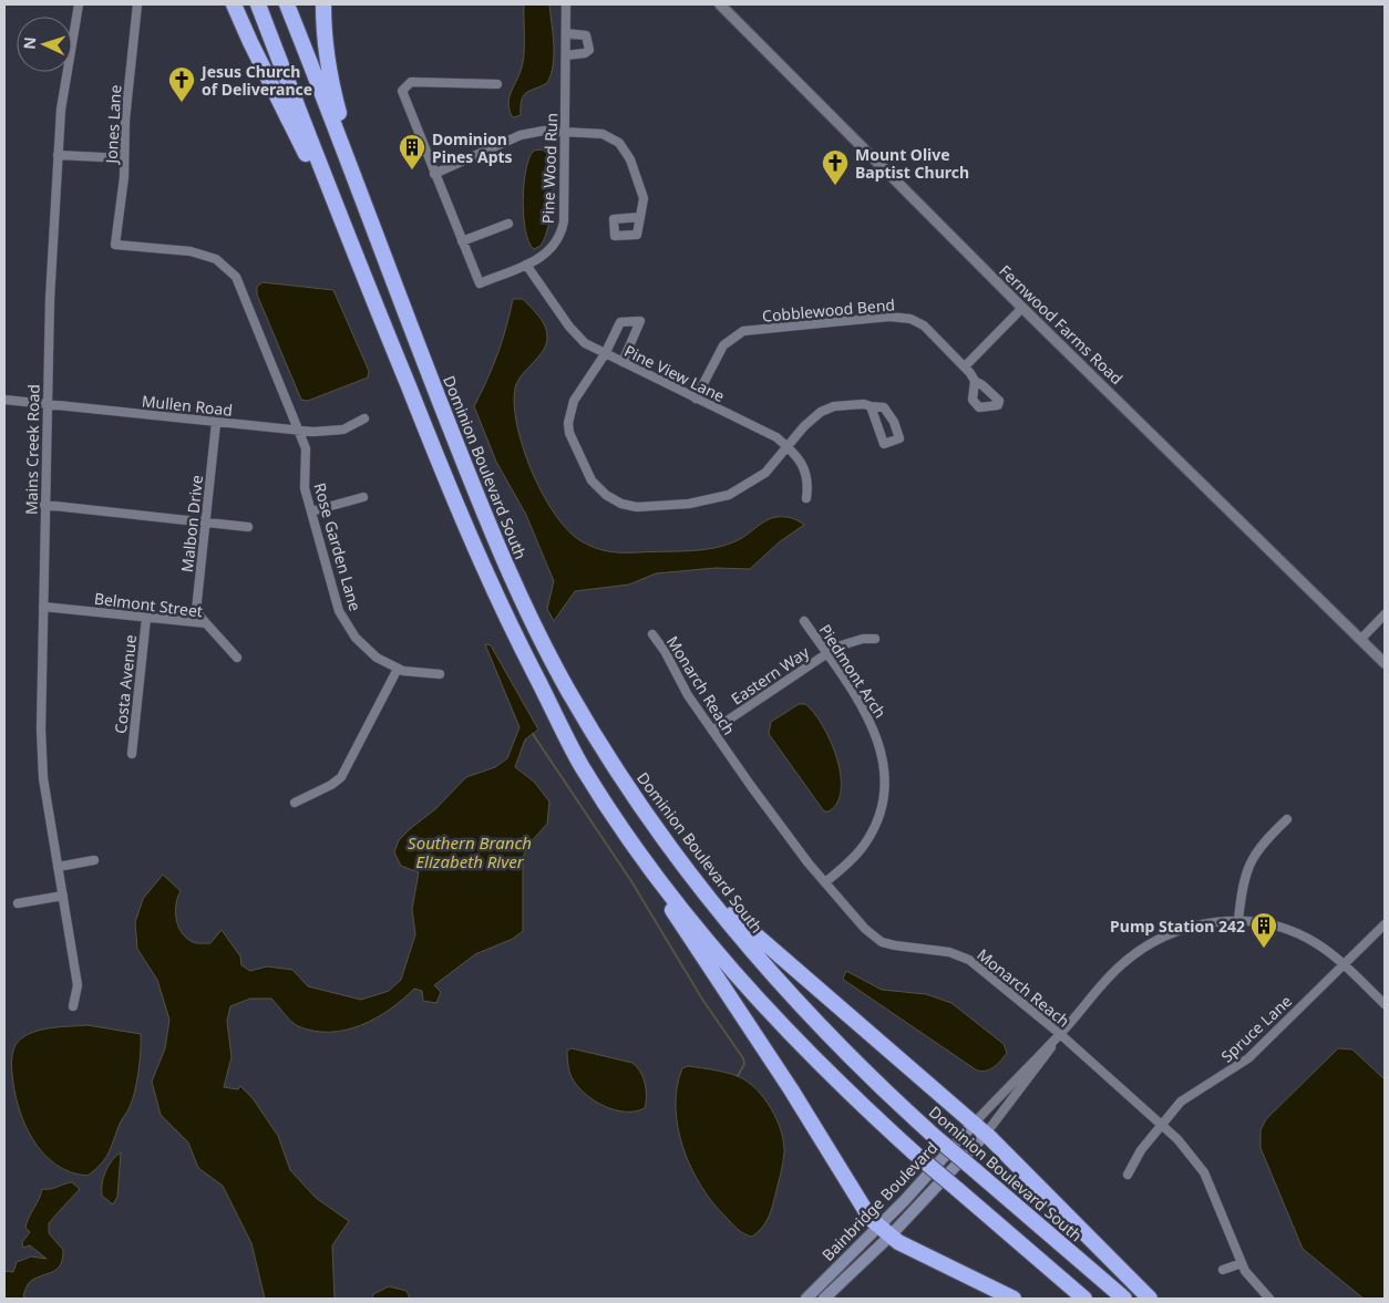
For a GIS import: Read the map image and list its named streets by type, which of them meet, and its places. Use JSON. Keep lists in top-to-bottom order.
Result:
{
  "streets": {
    "highway": ["Dominion Boulevard South"],
    "main road": ["Bainbridge Boulevard"],
    "street": [
      "Jones Lane",
      "Pine Wood Run",
      "Cobblewood Bend",
      "Fernwood Farms Road",
      "Pine View Lane",
      "Mullen Road",
      "Mains Creek Road",
      "Malbon Drive",
      "Rose Garden Lane",
      "Belmont Street",
      "Piedmont Arch",
      "Eastern Way",
      "Costa Avenue",
      "Monarch Reach",
      "Spruce Lane"
    ]
  },
  "crossings": [
    ["Jones Lane", "Rose Garden Lane"],
    ["Pine Wood Run", "Pine View Lane"],
    ["Cobblewood Bend", "Pine View Lane"],
    ["Mullen Road", "Mains Creek Road"],
    ["Mullen Road", "Malbon Drive"],
    ["Mullen Road", "Rose Garden Lane"],
    ["Mains Creek Road", "Belmont Street"],
    ["Malbon Drive", "Belmont Street"],
    ["Belmont Street", "Costa Avenue"],
    ["Piedmont Arch", "Eastern Way"],
    ["Piedmont Arch", "Monarch Reach"],
    ["Eastern Way", "Monarch Reach"],
    ["Monarch Reach", "Spruce Lane"]
  ],
  "water": ["Southern Branch Elizabeth River"],
  "places": {
    "church": ["Jesus Church of Deliverance", "Mount Olive Baptist Church"],
    "building": ["Dominion Pines Apts", "Pump Station 242"]
  },
  "north": "left"
}
